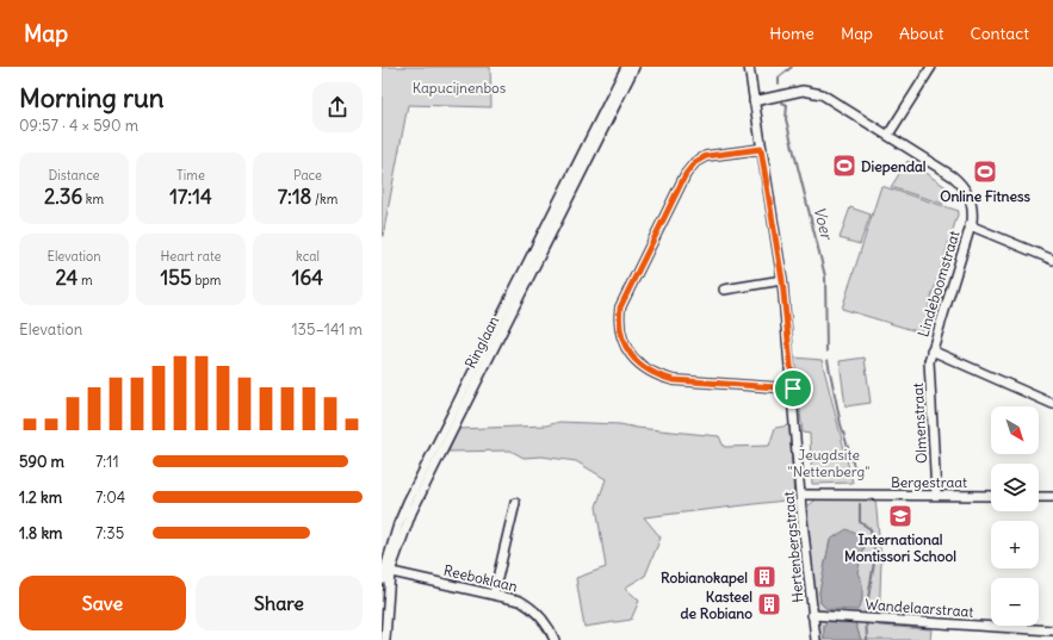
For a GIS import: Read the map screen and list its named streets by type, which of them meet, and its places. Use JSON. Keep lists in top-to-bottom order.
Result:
{
  "streets": {
    "street": [
      "Lindeboomstraat",
      "Ringlaan",
      "Olmenstraat",
      "Bergestraat",
      "Hertenbergstraat",
      "Reeboklaan",
      "Wandelaarstraat"
    ]
  },
  "crossings": [
    ["Lindeboomstraat", "Olmenstraat"],
    ["Lindeboomstraat", "Hertenbergstraat"],
    ["Ringlaan", "Reeboklaan"],
    ["Olmenstraat", "Bergestraat"],
    ["Bergestraat", "Hertenbergstraat"],
    ["Hertenbergstraat", "Wandelaarstraat"]
  ],
  "water": ["Voer"],
  "parks": ["Kapucijnenbos", "Jeugdsite \"Nettenberg\""],
  "places": {
    "sports": ["Diependal", "Online Fitness"],
    "school or university": ["International Montissori School"],
    "building": ["Robianokapel", "Kasteel de Robiano"]
  },
  "north": "bottom right",
  "page": {
    "header": "Map",
    "nav": [
      "Home",
      "Map",
      "About",
      "Contact"
    ],
    "heading": ["Morning run", "09:57 · 4 × 590 m"],
    "stats": [
      ["Distance", "2.36 km"],
      ["Time", "17:14"],
      ["Pace", "7:18 /km"],
      ["Elevation", "24 m"],
      ["Heart rate", "155 bpm"],
      ["kcal", "164"]
    ],
    "chart": ["Elevation", "135–141 m"],
    "map_buttons": ["+", "−"],
    "list": [
      {
        "name": "590 m",
        "note": "7:11"
      },
      {
        "name": "1.2 km",
        "note": "7:04"
      },
      {
        "name": "1.8 km",
        "note": "7:35"
      }
    ],
    "buttons": ["Save", "Share"]
  }
}
